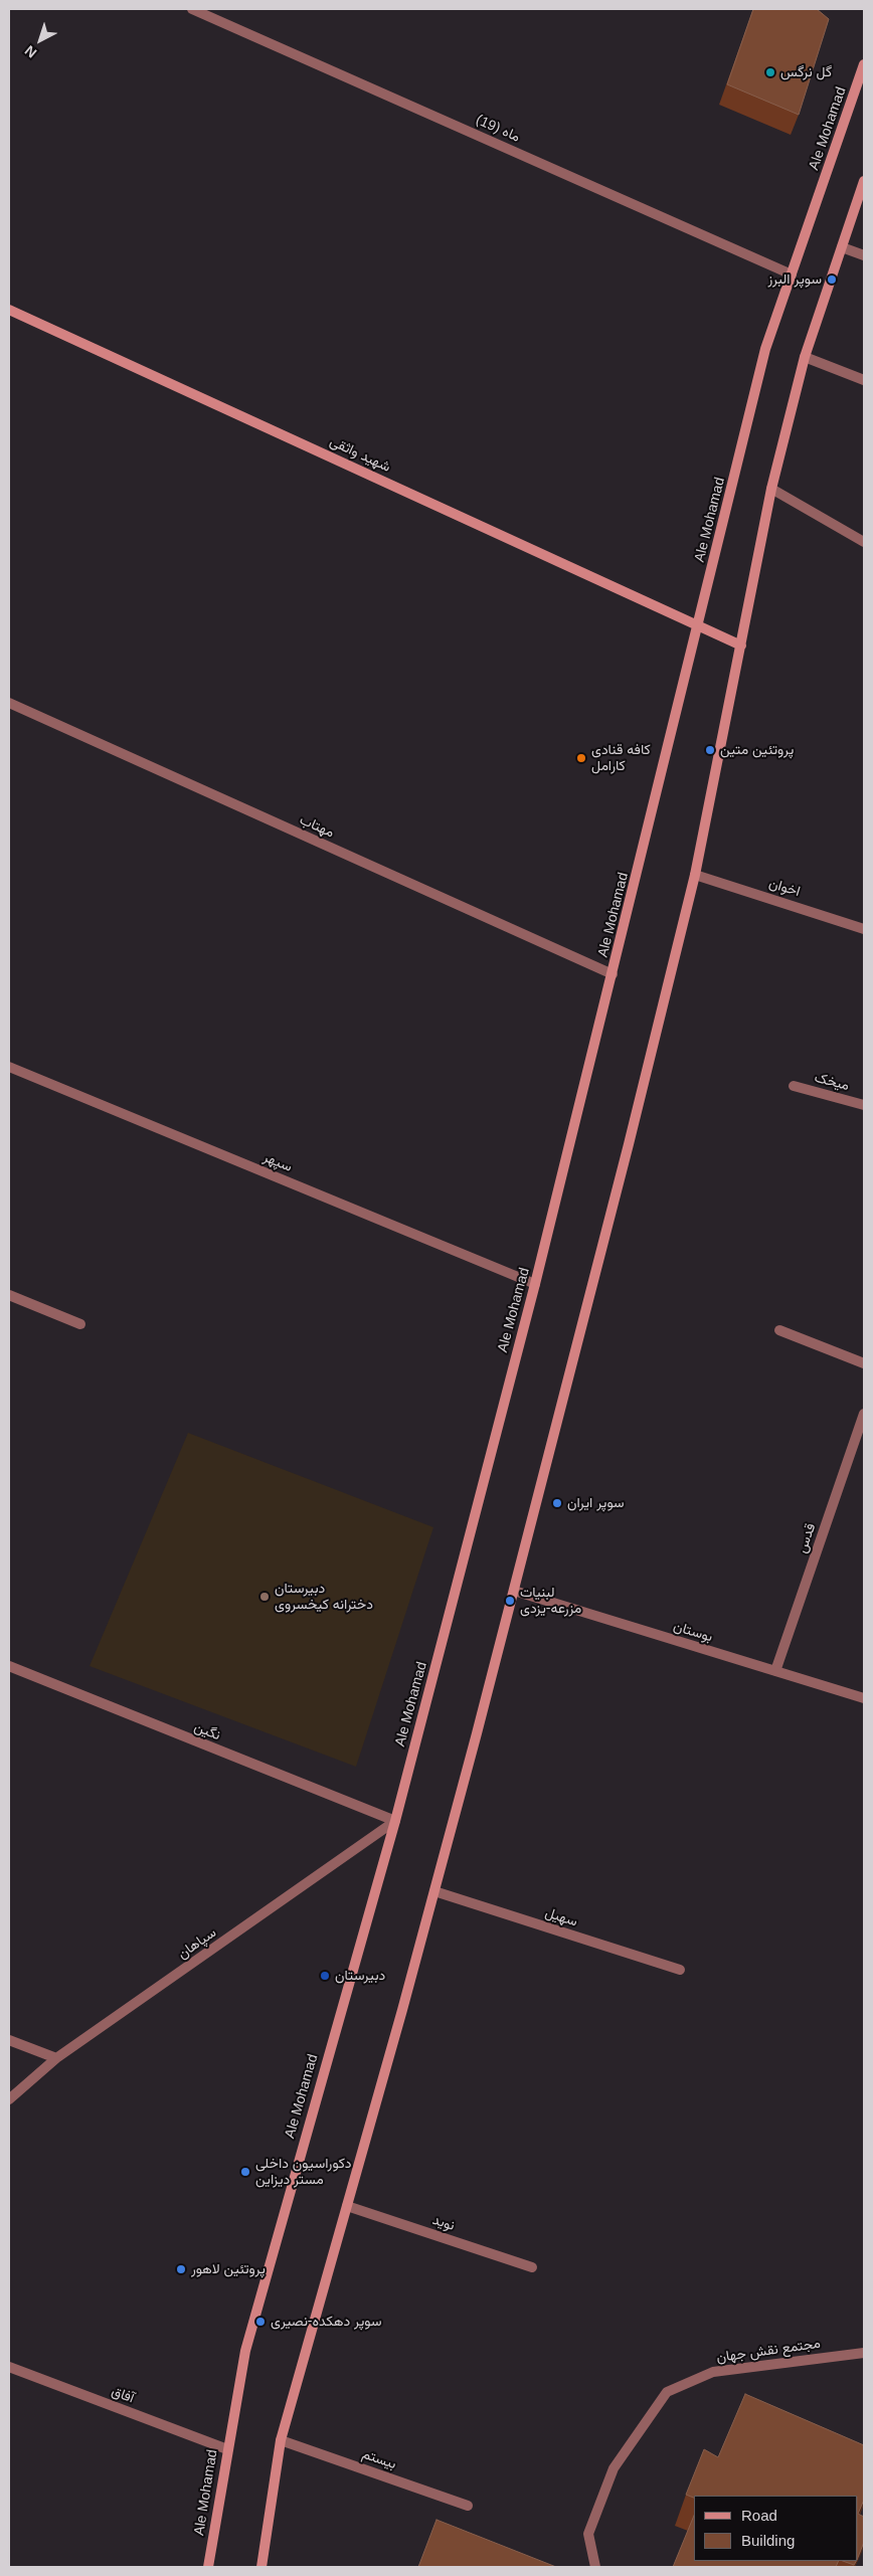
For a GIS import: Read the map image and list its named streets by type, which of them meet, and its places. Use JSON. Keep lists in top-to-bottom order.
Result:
{
  "streets": {
    "main road": ["Ale Mohamad", "شهید واثقی"],
    "street": [
      "ماه (19)",
      "مهتاب",
      "اخوان",
      "میخک",
      "سپهر",
      "قدس",
      "بوستان",
      "نگین",
      "سهیل",
      "سپاهان",
      "نوید",
      "مجتمع نقش جهان",
      "آفاق",
      "بیستم"
    ]
  },
  "crossings": [
    ["ماه (19)", "Ale Mohamad"],
    ["Ale Mohamad", "شهید واثقی"],
    ["Ale Mohamad", "مهتاب"],
    ["Ale Mohamad", "سپهر"],
    ["Ale Mohamad", "نگین"],
    ["Ale Mohamad", "سپاهان"],
    ["Ale Mohamad", "آفاق"],
    ["قدس", "بوستان"],
    ["نگین", "سپاهان"]
  ],
  "places": [
    "گل نرگس",
    "سوپر البرز",
    "پروتئین متین",
    "کافه قنادی کارامل",
    "سوپر ایران",
    "دبیرستان دخترانه کیخسروی",
    "لبنیات مزرعه-یزدی",
    "دبیرستان",
    "دکوراسیون داخلی مستر دیزاین",
    "پروتئین لاهور",
    "سوپر دهکده-نصیری"
  ],
  "legend": ["Road", "Building"],
  "north": "bottom left"
}
